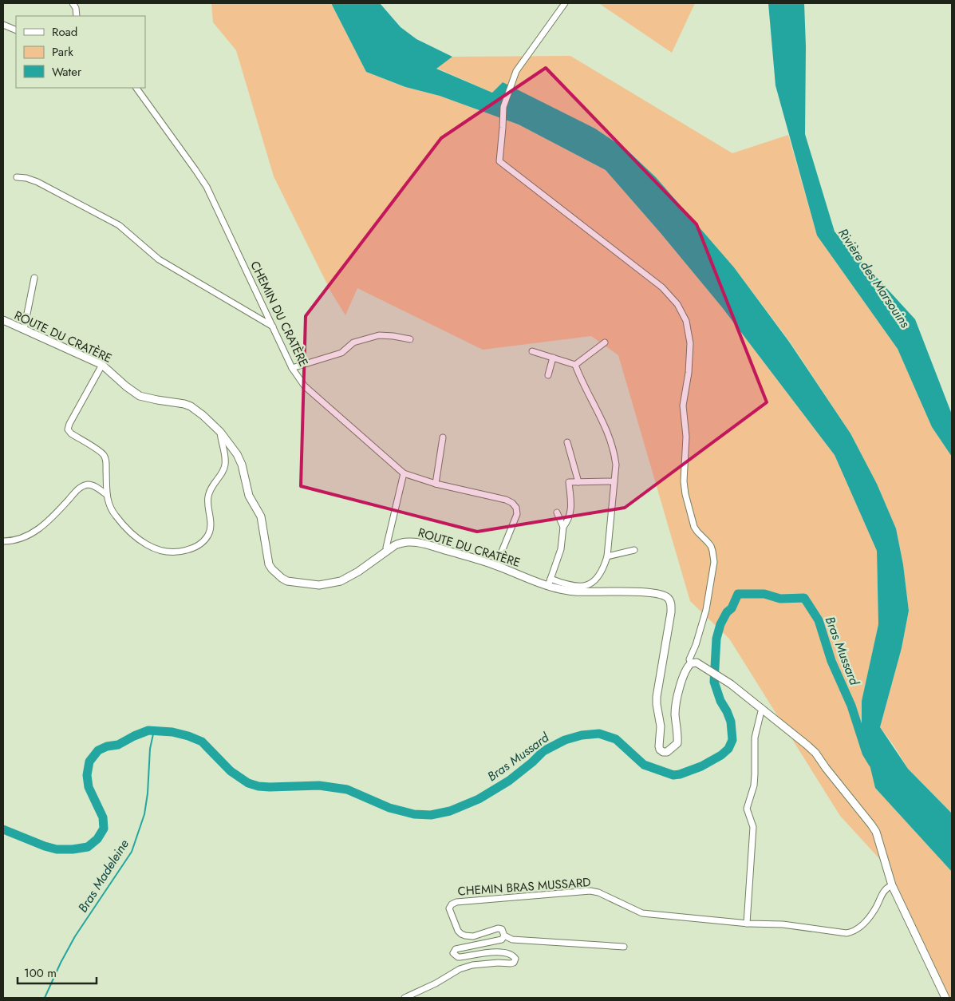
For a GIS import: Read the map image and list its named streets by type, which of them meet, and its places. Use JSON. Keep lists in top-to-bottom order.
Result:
{
  "streets": {
    "street": ["CHEMIN DU CRATÈRE", "ROUTE DU CRATÈRE", "CHEMIN BRAS MUSSARD"]
  },
  "crossings": [
    ["CHEMIN DU CRATÈRE", "ROUTE DU CRATÈRE"]
  ],
  "water": ["Rivière des Marsouins", "Bras Mussard", "Bras Madeleine"],
  "legend": ["Road", "Park", "Water"],
  "scale_bar": "100 m"
}
